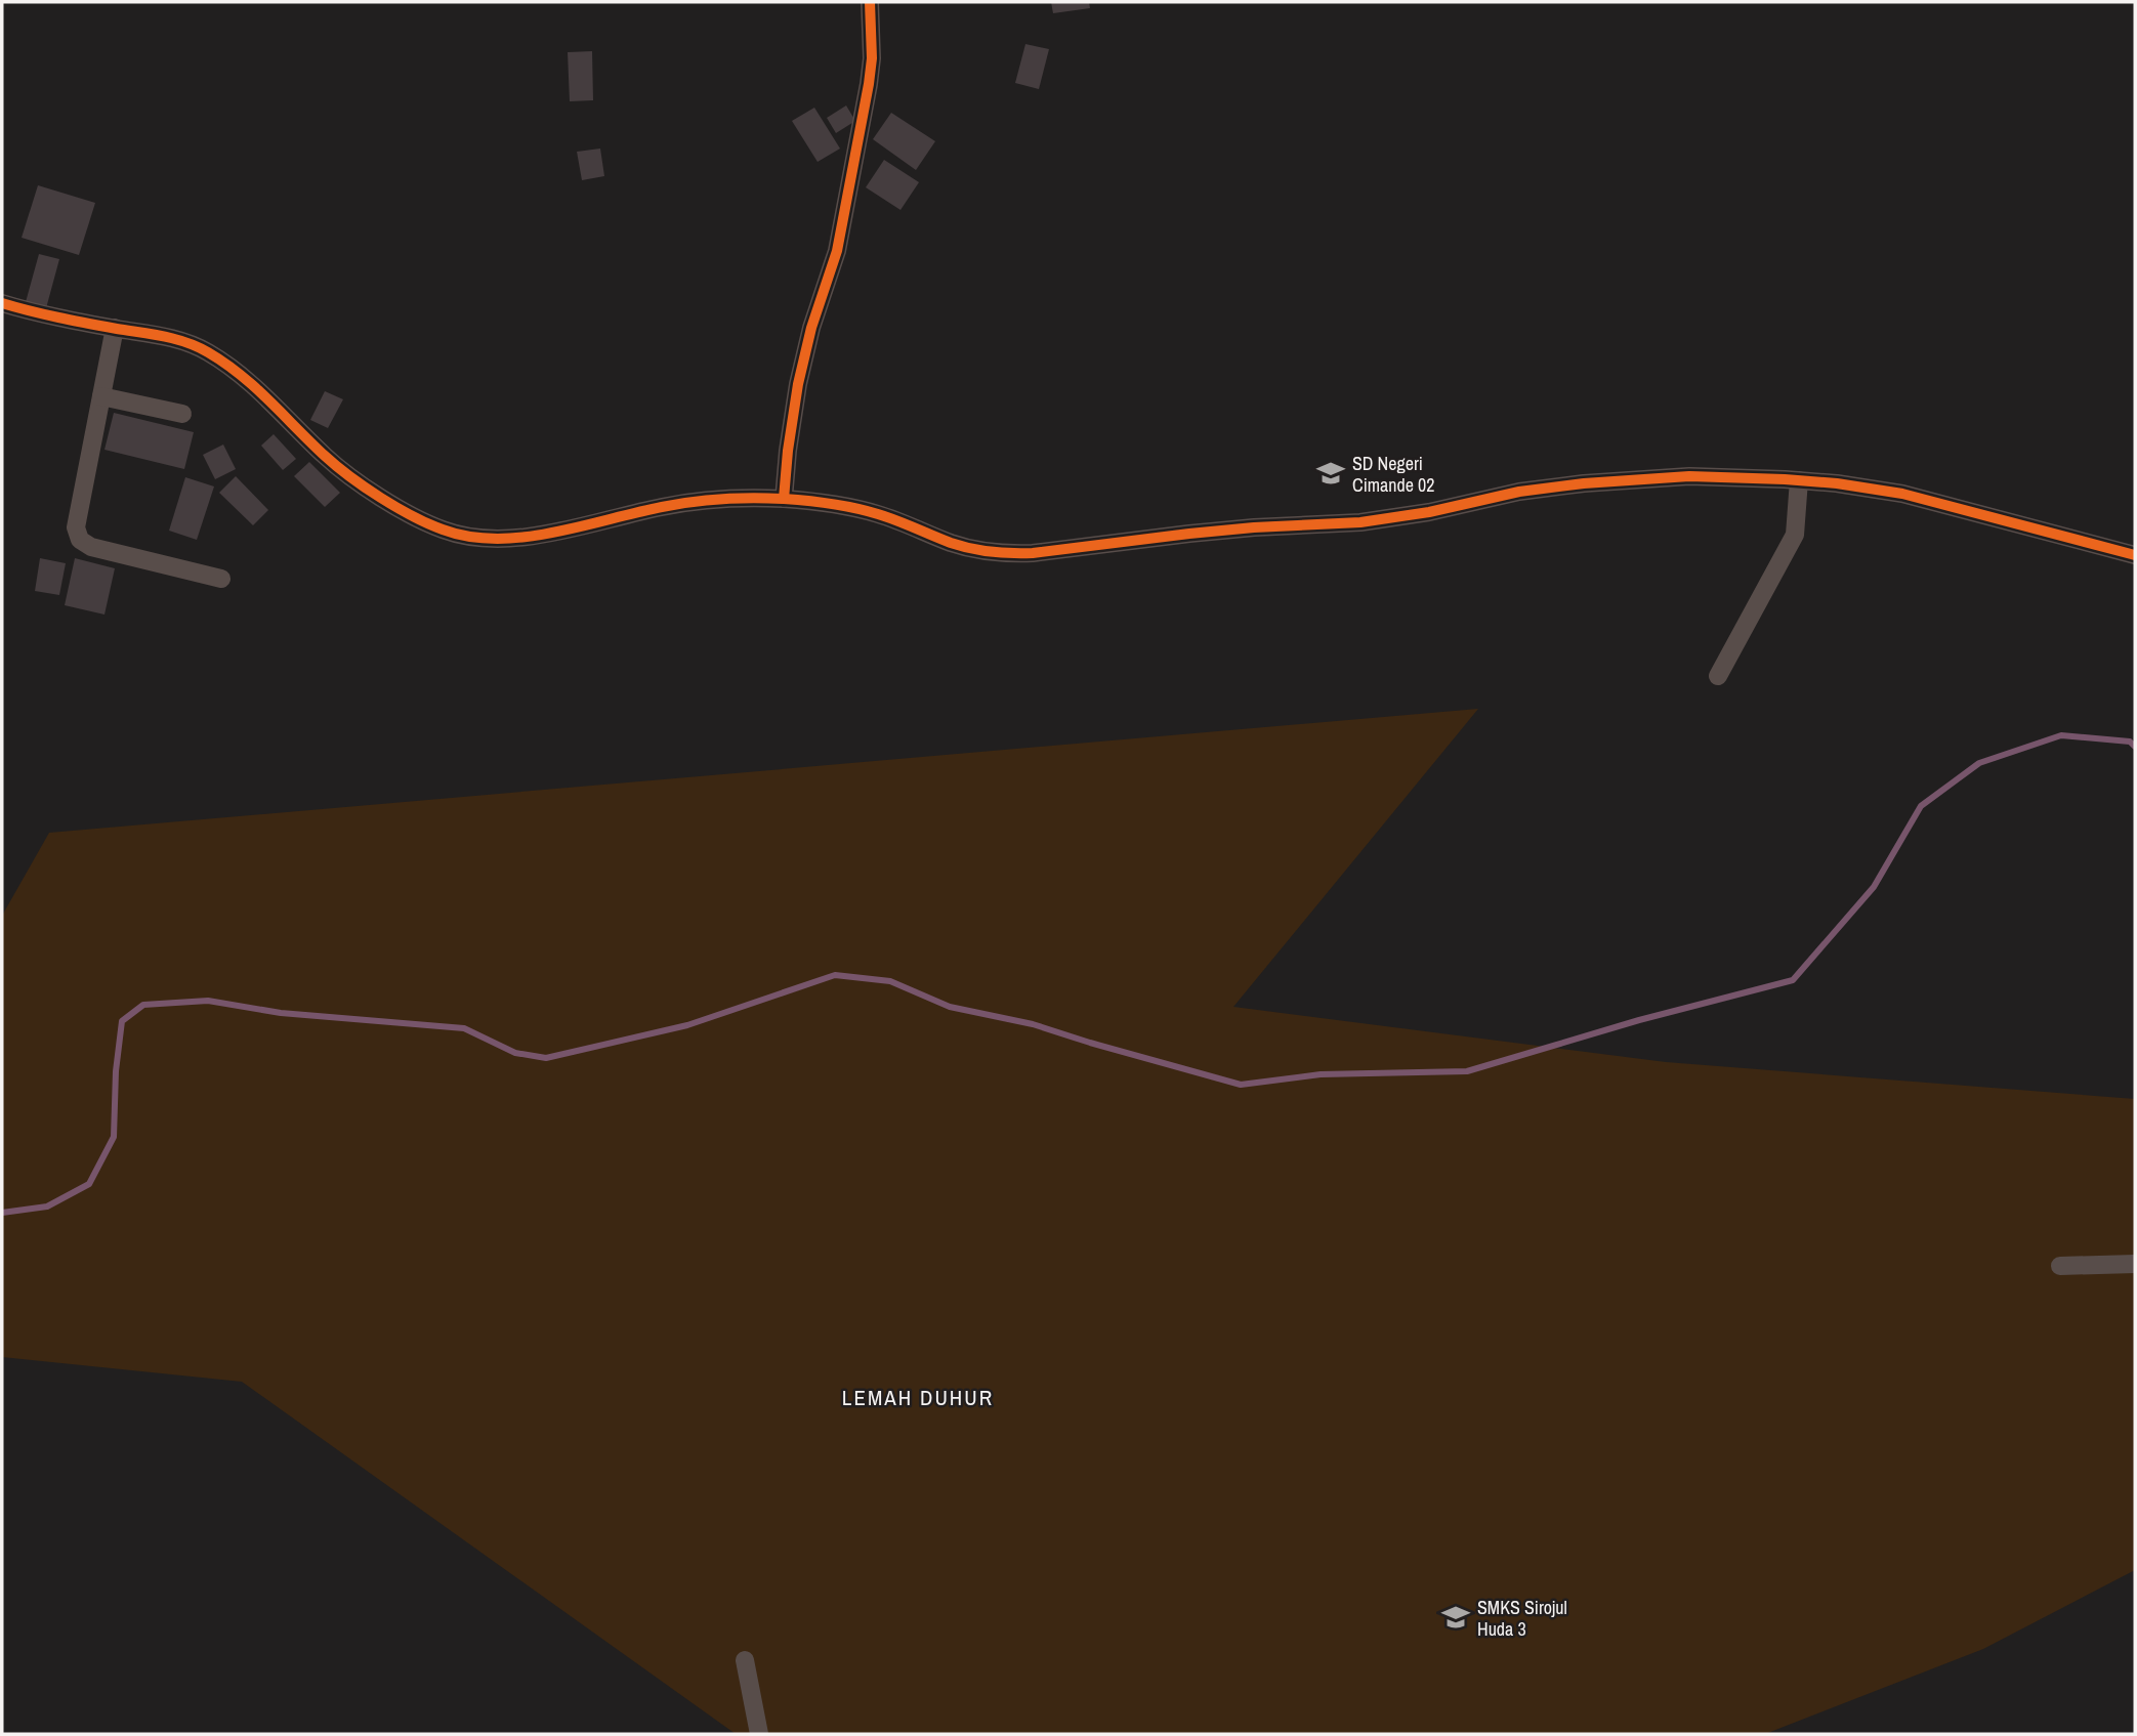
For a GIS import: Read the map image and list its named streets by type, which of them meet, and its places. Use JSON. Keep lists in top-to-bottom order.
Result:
{
  "districts": ["LEMAH DUHUR"],
  "places": {
    "school or university": ["SD Negeri Cimande 02", "SMKS Sirojul Huda 3"]
  }
}
